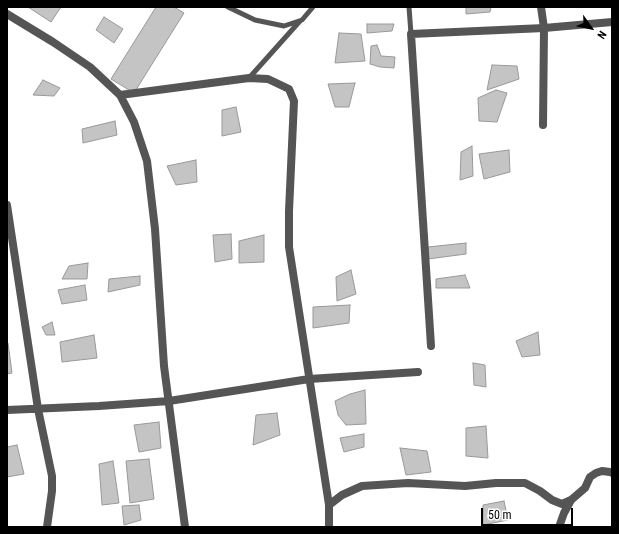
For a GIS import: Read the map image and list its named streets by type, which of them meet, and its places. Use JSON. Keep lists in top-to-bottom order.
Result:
{
  "scale_bar": "50 m",
  "north": "bottom right"
}
